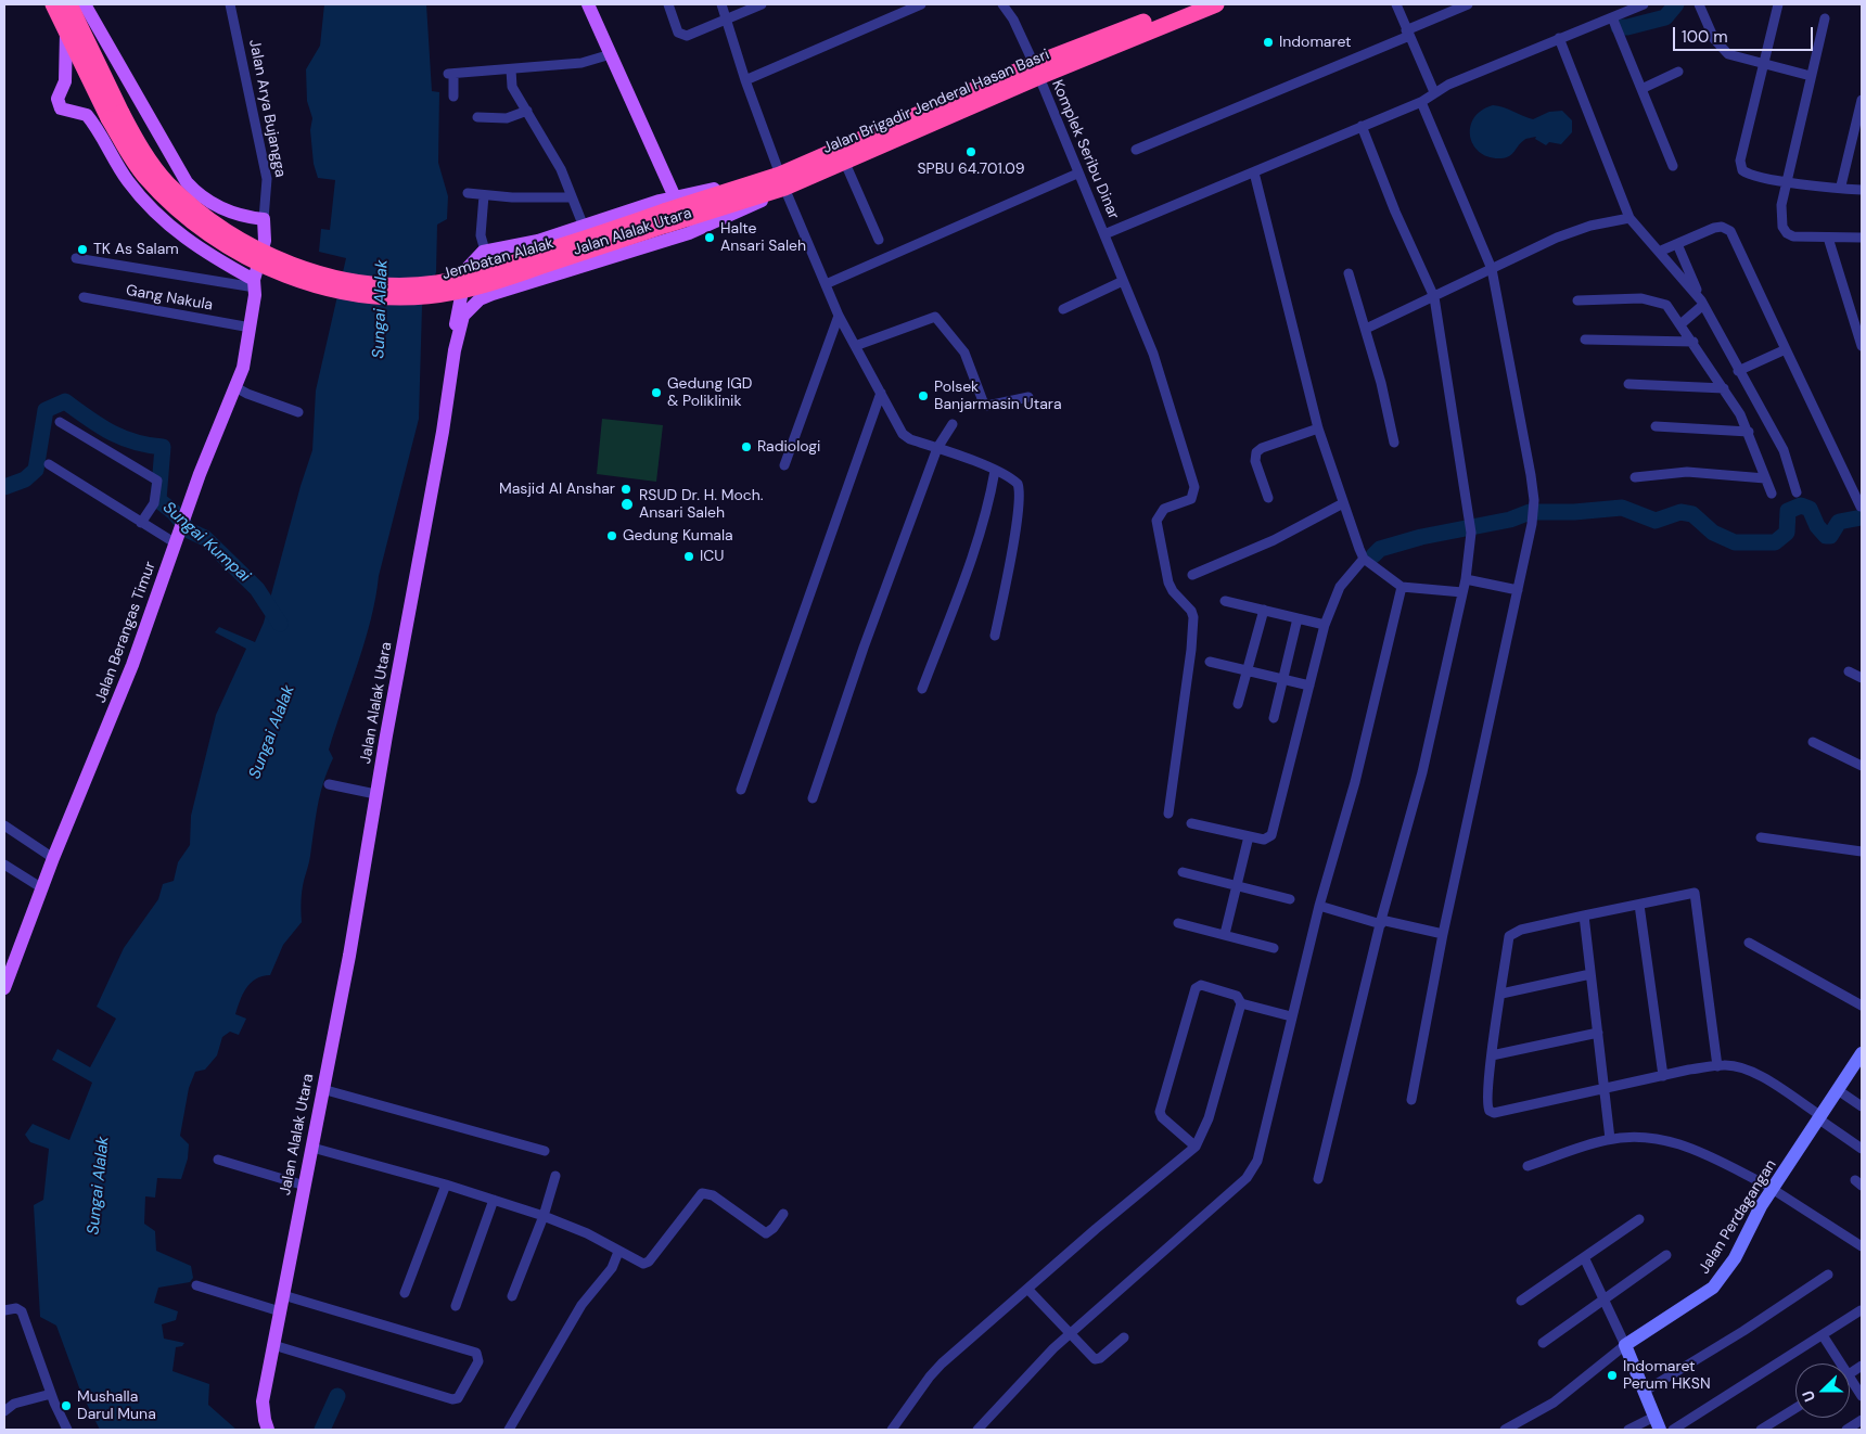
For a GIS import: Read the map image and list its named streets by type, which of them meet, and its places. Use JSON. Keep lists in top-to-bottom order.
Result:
{
  "streets": {
    "highway": ["Jalan Brigadir Jenderal Hasan Basri", "Jembatan Alalak"],
    "main road": ["Jalan Alalak Utara", "Jalan Berangas Timur"],
    "street": [
      "Jalan Arya Bujangga",
      "Komplek Seribu Dinar",
      "Gang Nakula",
      "Jalan Perdagangan"
    ]
  },
  "crossings": [
    ["Jalan Brigadir Jenderal Hasan Basri", "Komplek Seribu Dinar"],
    ["Jalan Brigadir Jenderal Hasan Basri", "Jalan Alalak Utara"],
    ["Jalan Brigadir Jenderal Hasan Basri", "Jembatan Alalak"],
    ["Jalan Arya Bujangga", "Jalan Berangas Timur"],
    ["Gang Nakula", "Jalan Berangas Timur"]
  ],
  "water": ["Sungai Alalak", "Sungai Kumpai"],
  "places": [
    "Indomaret",
    "SPBU 64.701.09",
    "Halte Ansari Saleh",
    "TK As Salam",
    "Gedung IGD & Poliklinik",
    "Polsek Banjarmasin Utara",
    "Radiologi",
    "Masjid Al Anshar",
    "RSUD Dr. H. Moch. Ansari Saleh",
    "Gedung Kumala",
    "ICU",
    "Indomaret Perum HKSN",
    "Mushalla Darul Muna"
  ],
  "scale_bar": "100 m",
  "north": "left"
}
